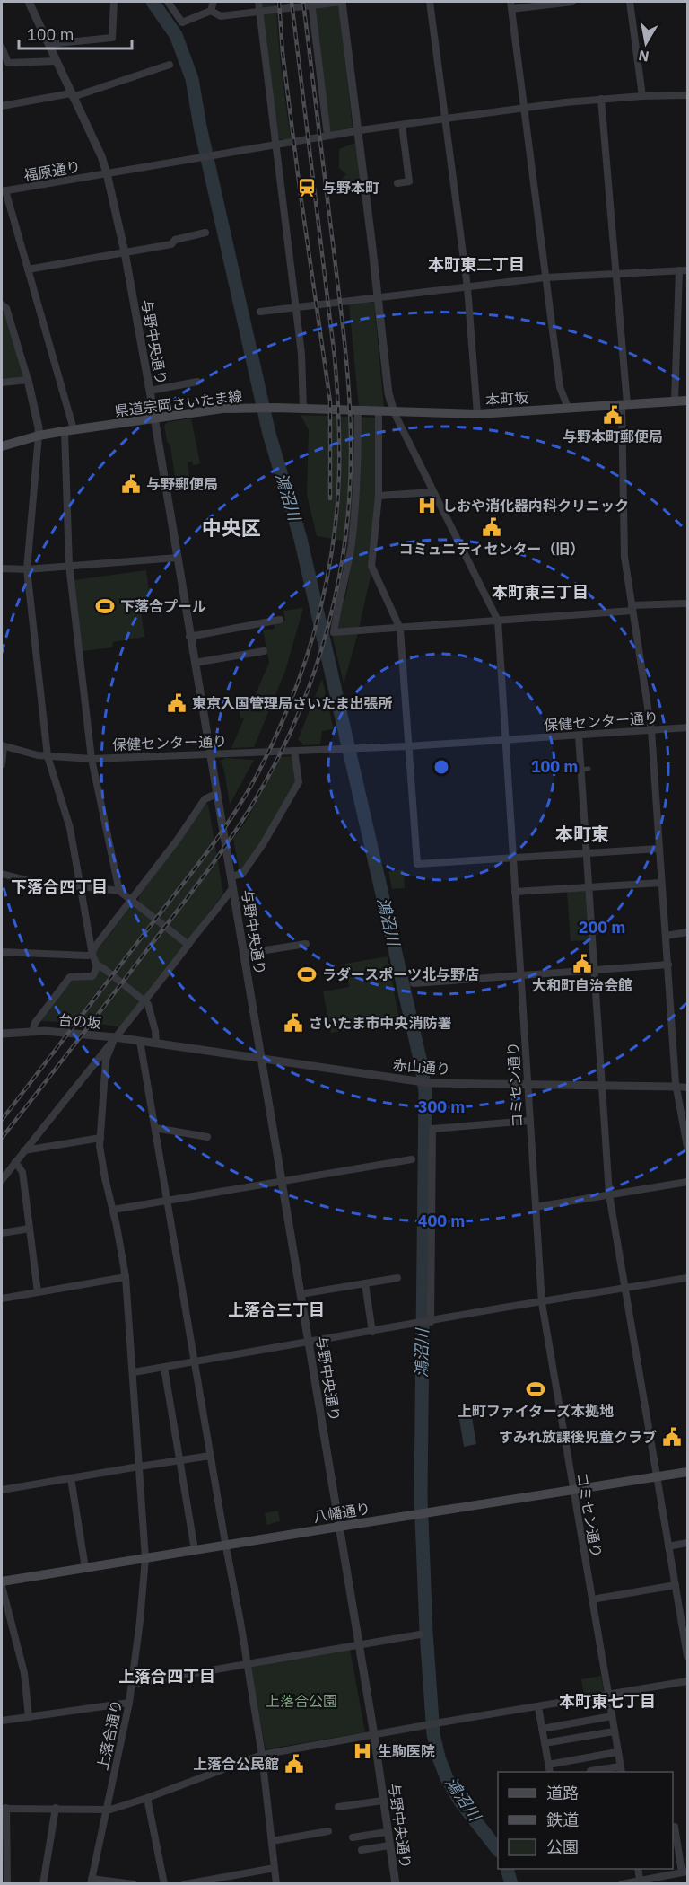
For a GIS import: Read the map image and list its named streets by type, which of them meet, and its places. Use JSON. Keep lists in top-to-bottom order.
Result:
{
  "streets": {
    "main road": ["本町坂", "県道宗岡さいたま線", "八幡通り"],
    "street": [
      "福原通り",
      "与野中央通り",
      "保健センター通り",
      "台の坂",
      "赤山通り",
      "コミセン通り",
      "上落合通り"
    ]
  },
  "crossings": [
    ["福原通り", "与野中央通り"],
    ["与野中央通り", "県道宗岡さいたま線"],
    ["与野中央通り", "保健センター通り"],
    ["与野中央通り", "赤山通り"],
    ["与野中央通り", "八幡通り"],
    ["本町坂", "県道宗岡さいたま線"],
    ["本町坂", "コミセン通り"],
    ["県道宗岡さいたま線", "コミセン通り"],
    ["保健センター通り", "コミセン通り"],
    ["台の坂", "赤山通り"],
    ["台の坂", "上落合通り"],
    ["赤山通り", "コミセン通り"],
    ["コミセン通り", "八幡通り"],
    ["八幡通り", "上落合通り"]
  ],
  "districts": [
    "本町東二丁目",
    "中央区",
    "本町東三丁目",
    "本町東",
    "下落合四丁目",
    "上落合三丁目",
    "上落合四丁目",
    "本町東七丁目"
  ],
  "water": ["鴻沼川"],
  "parks": ["上落合公園"],
  "places": {
    "station": ["与野本町"],
    "public building": [
      "与野本町郵便局",
      "与野郵便局",
      "コミュニティセンター（旧）",
      "東京入国管理局さいたま出張所",
      "大和町自治会館",
      "さいたま市中央消防署",
      "すみれ放課後児童クラブ",
      "上落合公民館"
    ],
    "hospital": ["しおや消化器内科クリニック", "生駒医院"],
    "sports": ["下落合プール", "ラダースポーツ北与野店", "上町ファイターズ本拠地"]
  },
  "legend": ["道路", "鉄道", "公園"],
  "scale_bar": "100 m",
  "north": "bottom",
  "rings": [
    "100 m",
    "200 m",
    "300 m",
    "400 m"
  ]
}
